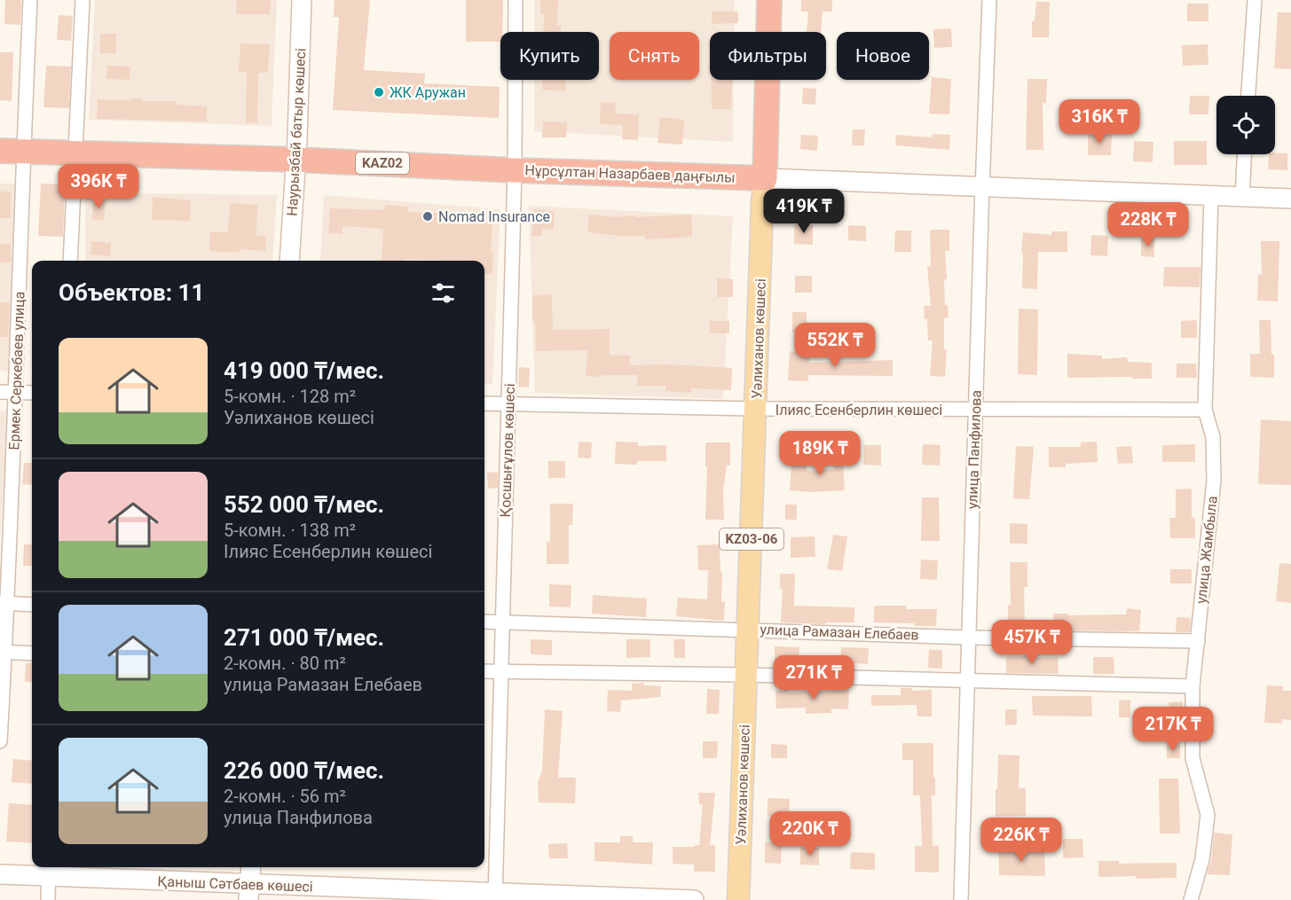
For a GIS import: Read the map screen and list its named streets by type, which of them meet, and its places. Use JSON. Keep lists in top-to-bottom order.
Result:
{
  "streets": {
    "highway": ["KАZ02", "Нұрсұлтан Назарбаев даңғылы", "Уәлиханов көшесі"],
    "main road": ["KZ03-06"],
    "street": [
      "Наурызбай батыр көшесі",
      "Ермек Серкебаев улица",
      "Ілияс Есенберлин көшесі",
      "улица Панфилова",
      "Қосшығұлов көшесі",
      "улица Жамбыла",
      "улица Рамазан Елебаев",
      "Қаныш Сәтбаев көшесі"
    ]
  },
  "crossings": [
    ["Наурызбай батыр көшесі", "Нұрсұлтан Назарбаев даңғылы"],
    ["Нұрсұлтан Назарбаев даңғылы", "Уәлиханов көшесі"],
    ["Нұрсұлтан Назарбаев даңғылы", "Ермек Серкебаев улица"],
    ["Нұрсұлтан Назарбаев даңғылы", "улица Панфилова"],
    ["Нұрсұлтан Назарбаев даңғылы", "Қосшығұлов көшесі"],
    ["Нұрсұлтан Назарбаев даңғылы", "улица Жамбыла"],
    ["Уәлиханов көшесі", "Ілияс Есенберлин көшесі"],
    ["Уәлиханов көшесі", "улица Рамазан Елебаев"],
    ["Ілияс Есенберлин көшесі", "улица Панфилова"],
    ["Ілияс Есенберлин көшесі", "Қосшығұлов көшесі"],
    ["Ілияс Есенберлин көшесі", "улица Жамбыла"],
    ["улица Панфилова", "улица Рамазан Елебаев"],
    ["Қосшығұлов көшесі", "улица Рамазан Елебаев"],
    ["Қосшығұлов көшесі", "Қаныш Сәтбаев көшесі"],
    ["улица Жамбыла", "улица Рамазан Елебаев"]
  ],
  "places": ["ЖК Аружан", "Nomad Insurance"],
  "page": {
    "chip": [
      "Купить",
      "Снять",
      "Фильтры",
      "Новое"
    ],
    "price": [
      "316K ₸",
      "396K ₸",
      "419K ₸",
      "228K ₸",
      "552K ₸",
      "189K ₸",
      "457K ₸",
      "271K ₸",
      "217K ₸",
      "220K ₸",
      "226K ₸"
    ],
    "heading": "Объектов: 11",
    "list": [
      {
        "name": "419 000 ₸/мес.",
        "note": "5-комн. · 128 m² · Уәлиханов көшесі"
      },
      {
        "name": "552 000 ₸/мес.",
        "note": "5-комн. · 138 m² · Ілияс Есенберлин көшесі"
      },
      {
        "name": "271 000 ₸/мес.",
        "note": "2-комн. · 80 m² · улица Рамазан Елебаев"
      },
      {
        "name": "226 000 ₸/мес.",
        "note": "2-комн. · 56 m² · улица Панфилова"
      }
    ]
  }
}
